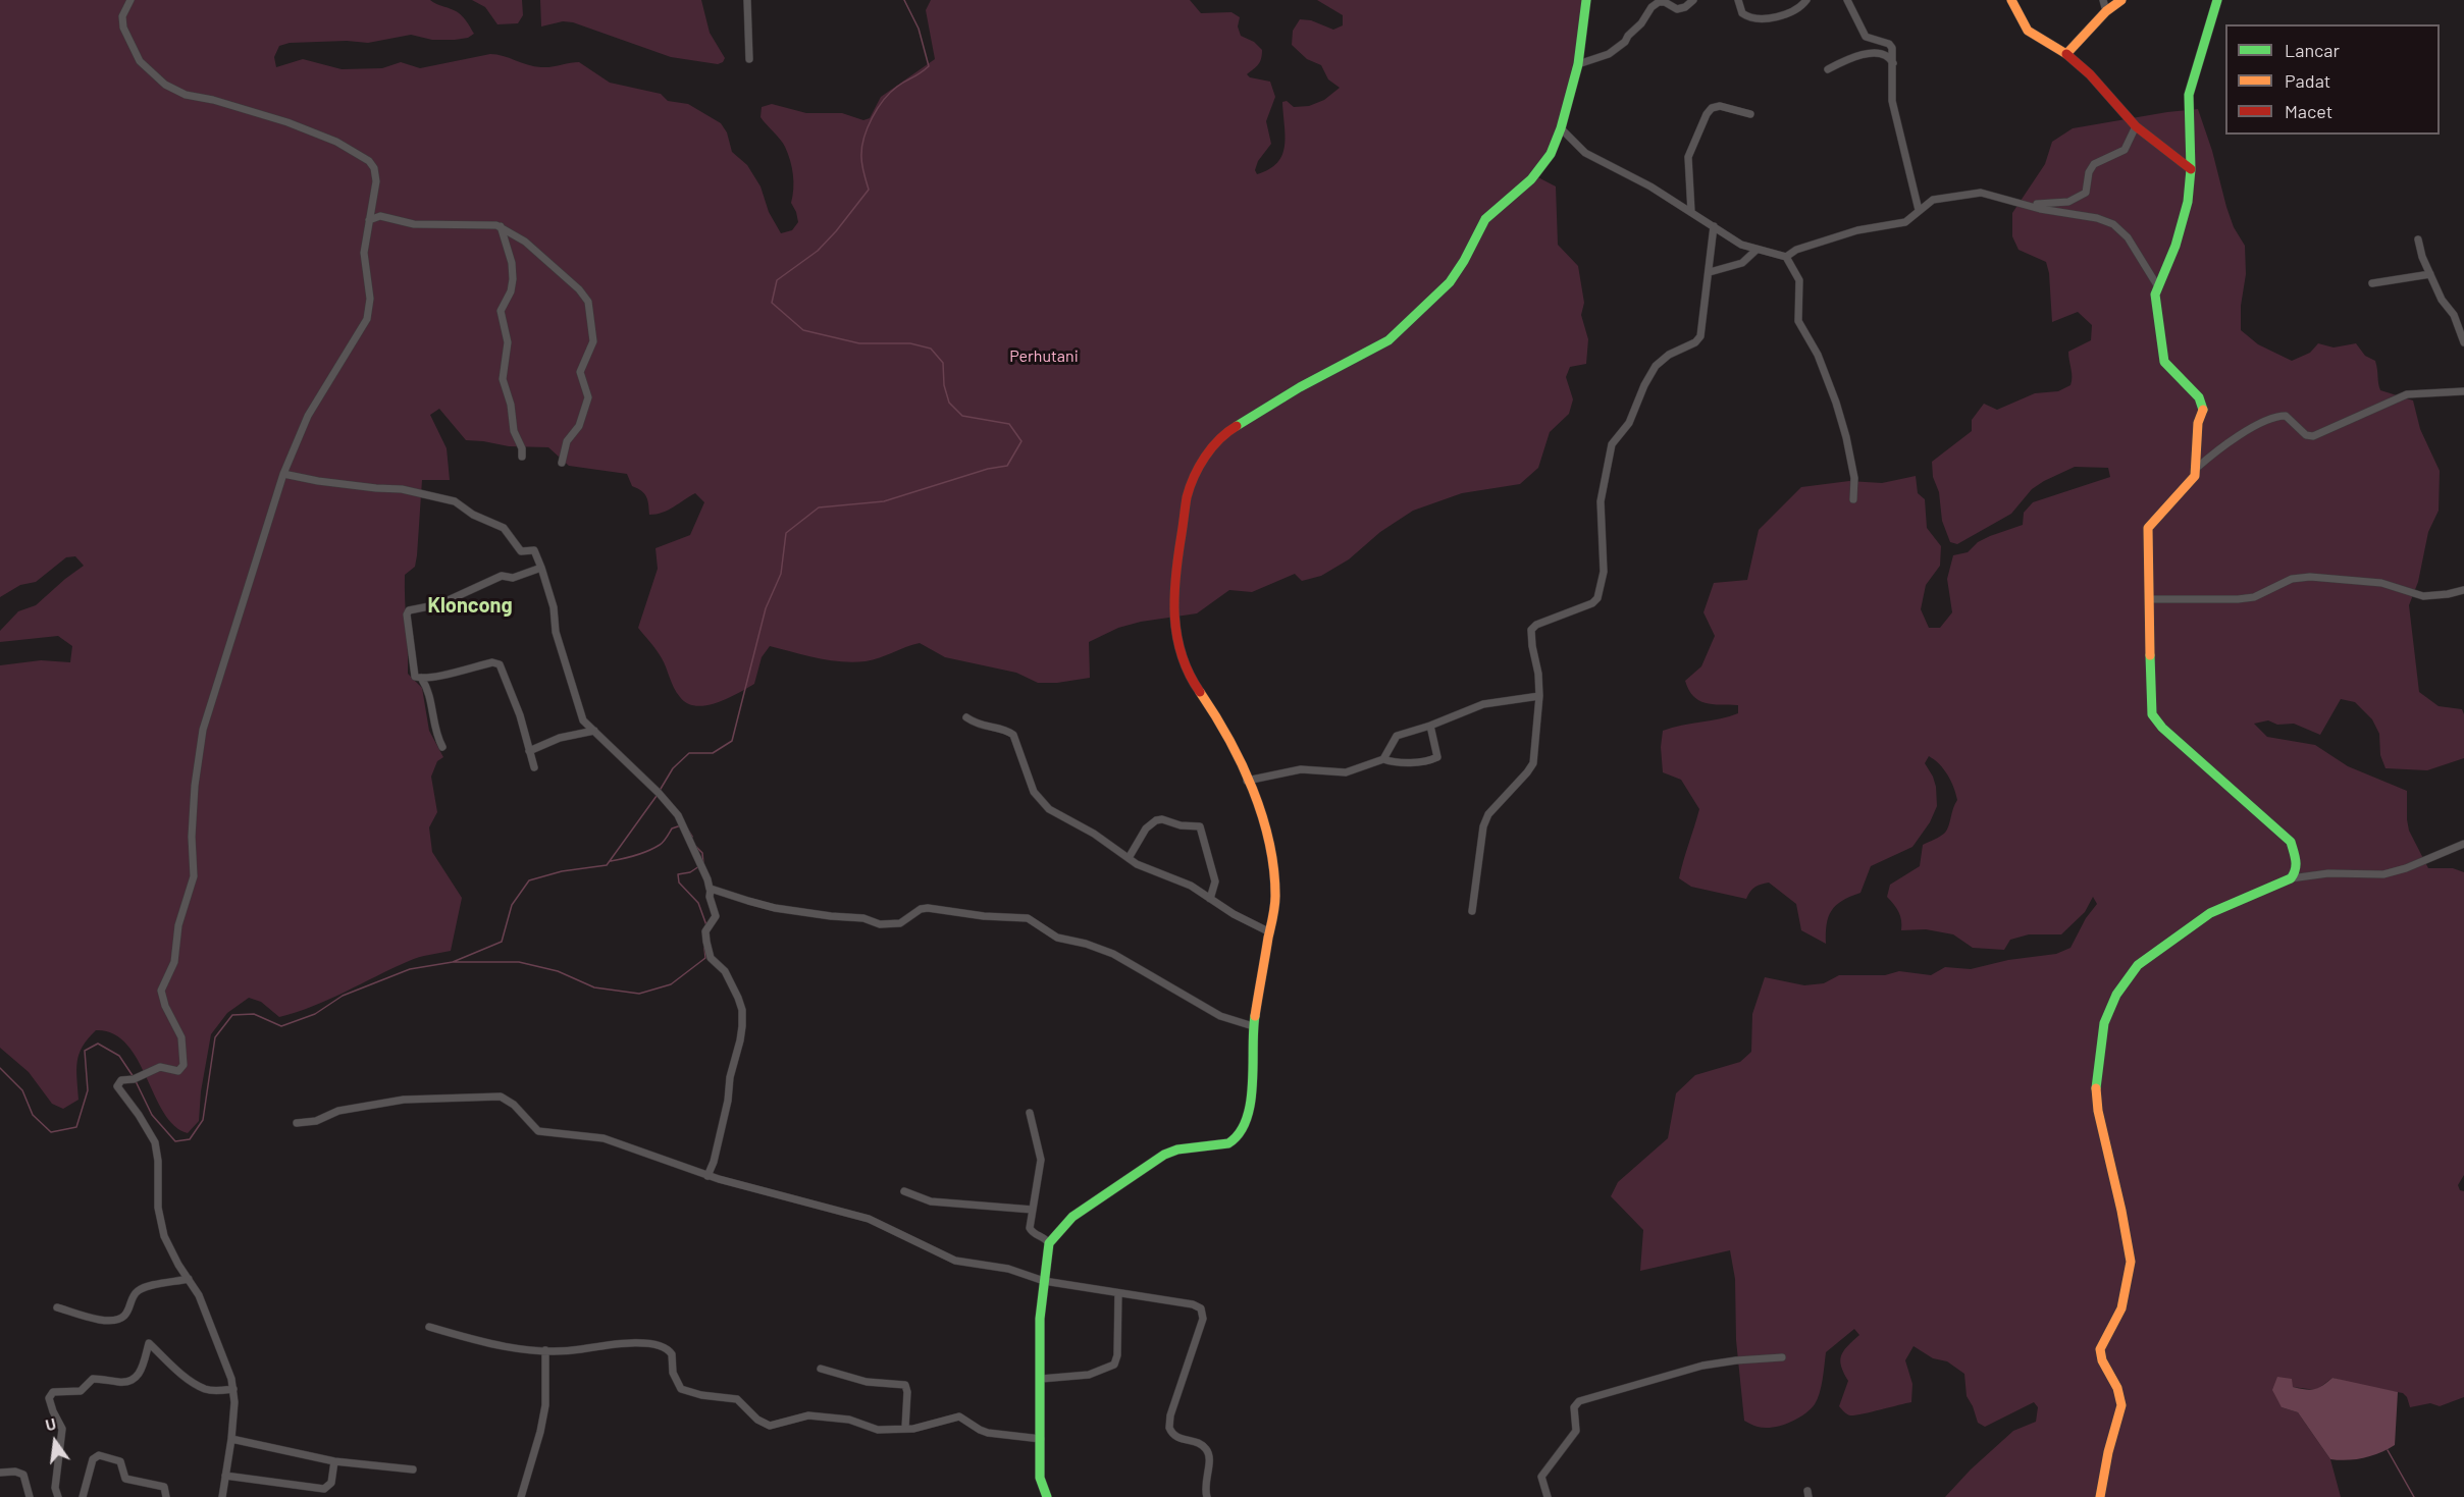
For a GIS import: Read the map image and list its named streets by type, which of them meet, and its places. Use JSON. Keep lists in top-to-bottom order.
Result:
{
  "districts": ["Kloncong"],
  "parks": ["Perhutani"],
  "legend": ["Lancar", "Padat", "Macet"],
  "north": "top"
}
